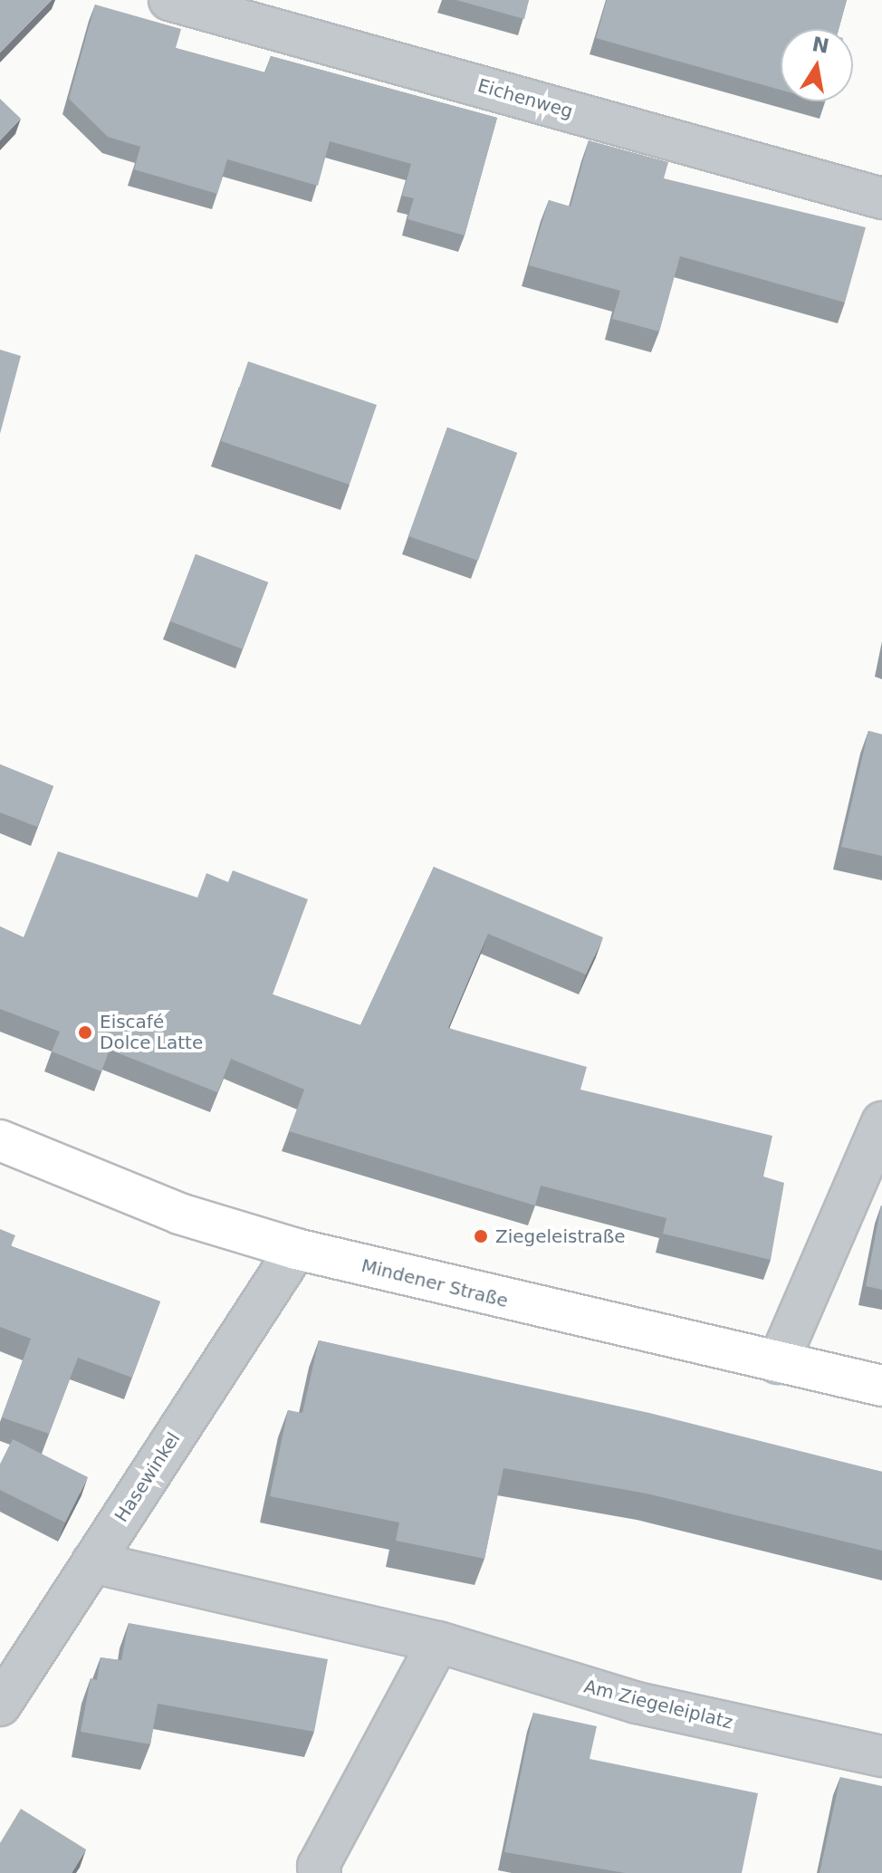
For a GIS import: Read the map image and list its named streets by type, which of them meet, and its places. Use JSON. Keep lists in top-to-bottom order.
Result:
{
  "streets": {
    "main road": ["Mindener Straße"],
    "street": ["Eichenweg", "Hasewinkel", "Am Ziegeleiplatz"]
  },
  "crossings": [
    ["Mindener Straße", "Hasewinkel"],
    ["Hasewinkel", "Am Ziegeleiplatz"]
  ],
  "places": ["Eiscafé Dolce Latte", "Ziegeleistraße"],
  "north": "top"
}
